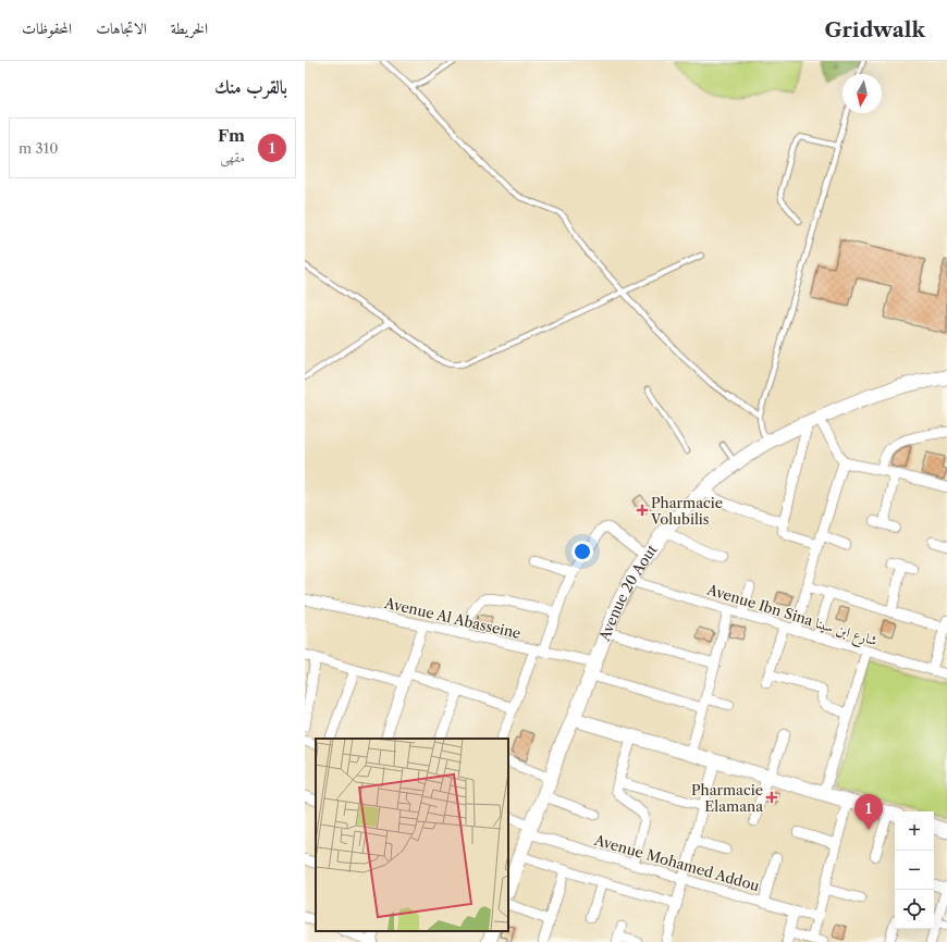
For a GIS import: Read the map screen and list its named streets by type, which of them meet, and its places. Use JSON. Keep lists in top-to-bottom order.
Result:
{
  "streets": {
    "street": [
      "Avenue 20 Aout",
      "Avenue Ibn Sina شارع ابن سينا",
      "Avenue Al Abasseine",
      "Avenue Mohamed Addou"
    ]
  },
  "crossings": [
    ["Avenue 20 Aout", "Avenue Ibn Sina شارع ابن سينا"],
    ["Avenue 20 Aout", "Avenue Al Abasseine"],
    ["Avenue 20 Aout", "Avenue Mohamed Addou"]
  ],
  "places": {
    "health": ["Pharmacie Volubilis", "Pharmacie Elamana"]
  },
  "north": "bottom",
  "page": {
    "header": "Gridwalk",
    "nav": ["الخريطة", "الاتجاهات", "المحفوظات"],
    "heading": "بالقرب منك",
    "list": [
      {
        "mark": "1",
        "name": "Fm",
        "note": "مقهى",
        "value": "310 m"
      }
    ],
    "pins": "1",
    "map_buttons": ["+", "−"]
  }
}
